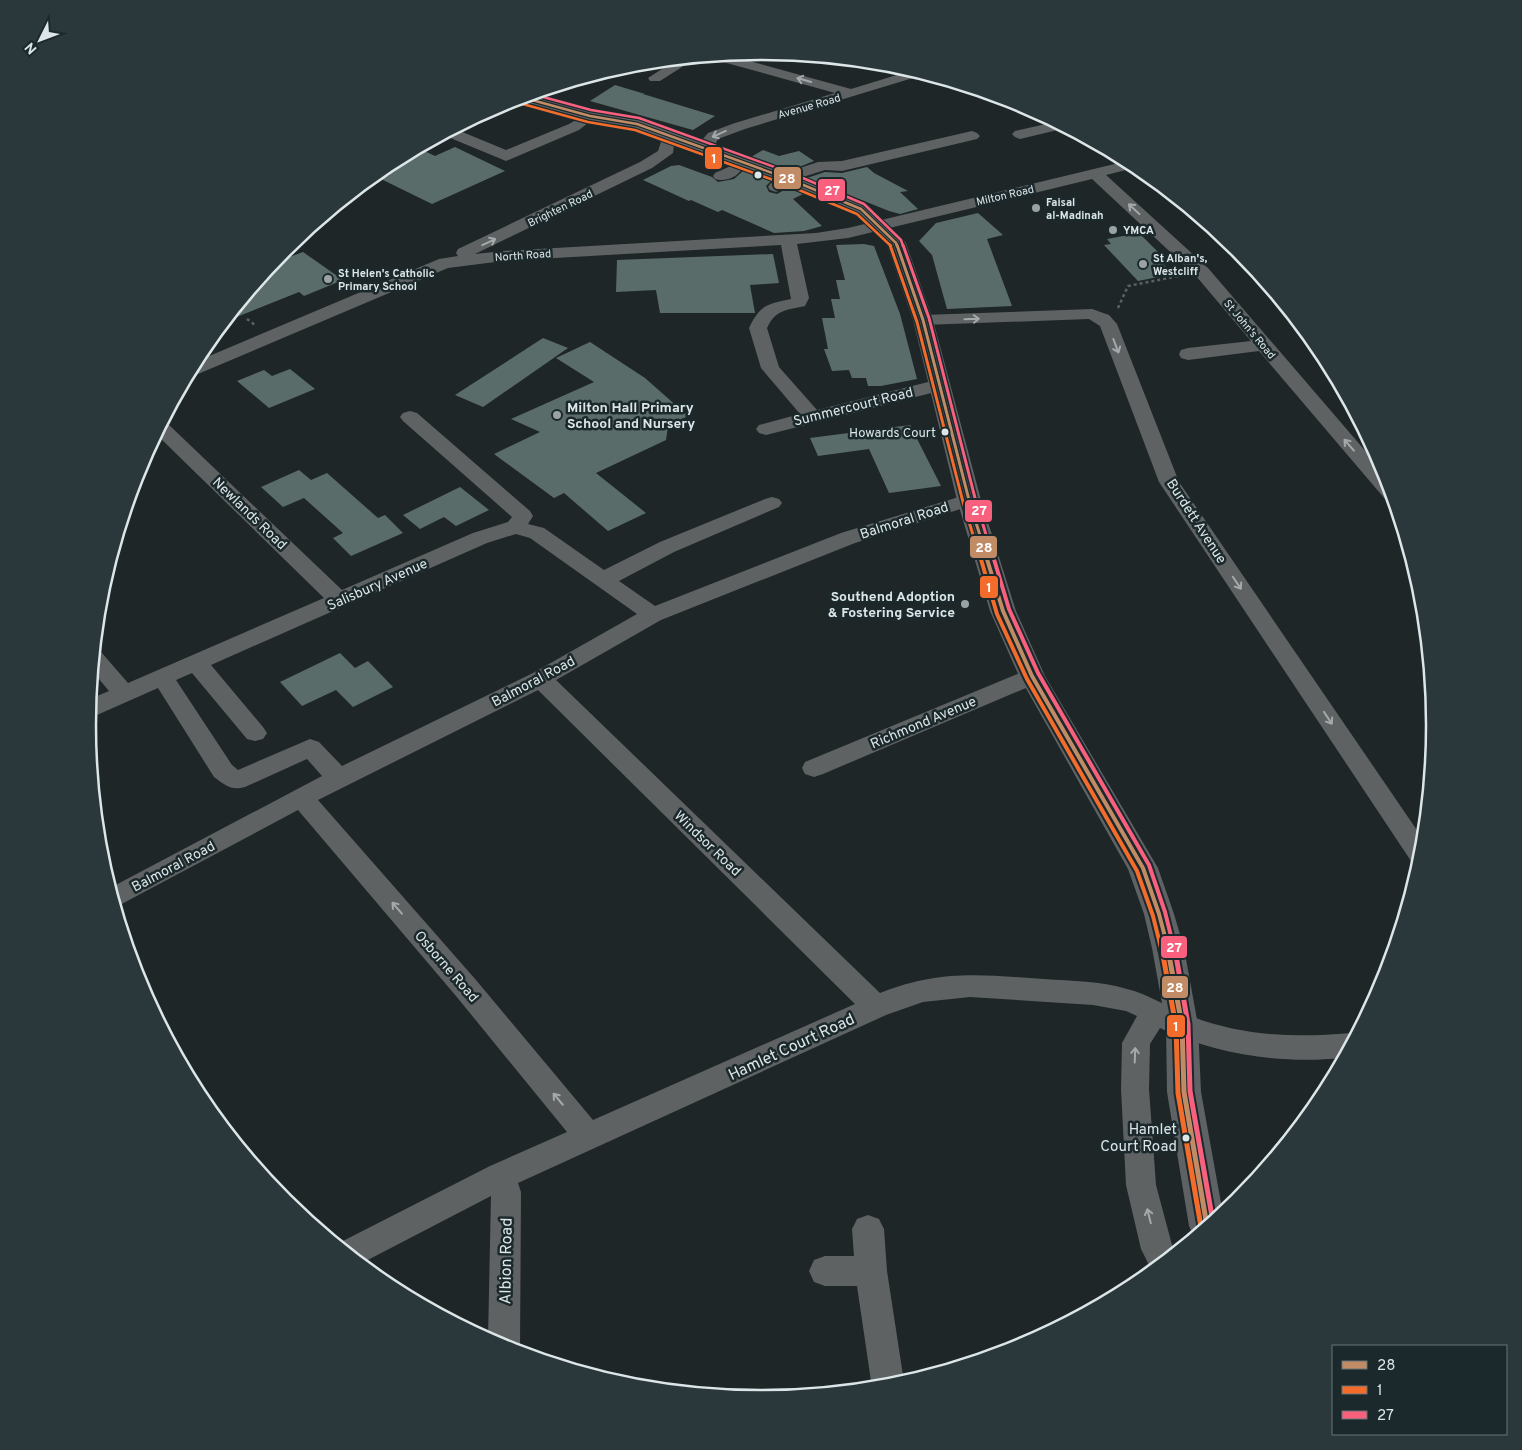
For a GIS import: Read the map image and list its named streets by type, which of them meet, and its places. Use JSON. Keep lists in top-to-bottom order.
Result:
{
  "streets": {
    "street": [
      "Avenue Road",
      "Milton Road",
      "Brighten Road",
      "North Road",
      "St John's Road",
      "Summercourt Road",
      "Newlands Road",
      "Balmoral Road",
      "Burdett Avenue",
      "Salisbury Avenue",
      "Richmond Avenue",
      "Windsor Road",
      "Osborne Road",
      "Hamlet Court Road",
      "Albion Road"
    ]
  },
  "crossings": [
    ["Milton Road", "North Road"],
    ["Milton Road", "St John's Road"],
    ["Brighten Road", "North Road"],
    ["Newlands Road", "Salisbury Avenue"],
    ["Balmoral Road", "Windsor Road"],
    ["Balmoral Road", "Osborne Road"],
    ["Windsor Road", "Hamlet Court Road"],
    ["Osborne Road", "Hamlet Court Road"],
    ["Hamlet Court Road", "Albion Road"]
  ],
  "one_way": [
    "Avenue Road",
    "Brighten Road",
    "St John's Road",
    "Burdett Avenue",
    "Osborne Road"
  ],
  "places": [
    "Faisal al-Madinah",
    "YMCA",
    "St Alban's, Westcliff",
    "St Helen's Catholic Primary School",
    "Milton Hall Primary School and Nursery",
    "Howards Court",
    "Southend Adoption & Fostering Service",
    "Hamlet Court Road"
  ],
  "lines": ["transit line 27", "transit line 28", "transit line 1"],
  "legend": ["28", "1", "27"],
  "north": "bottom left"
}
